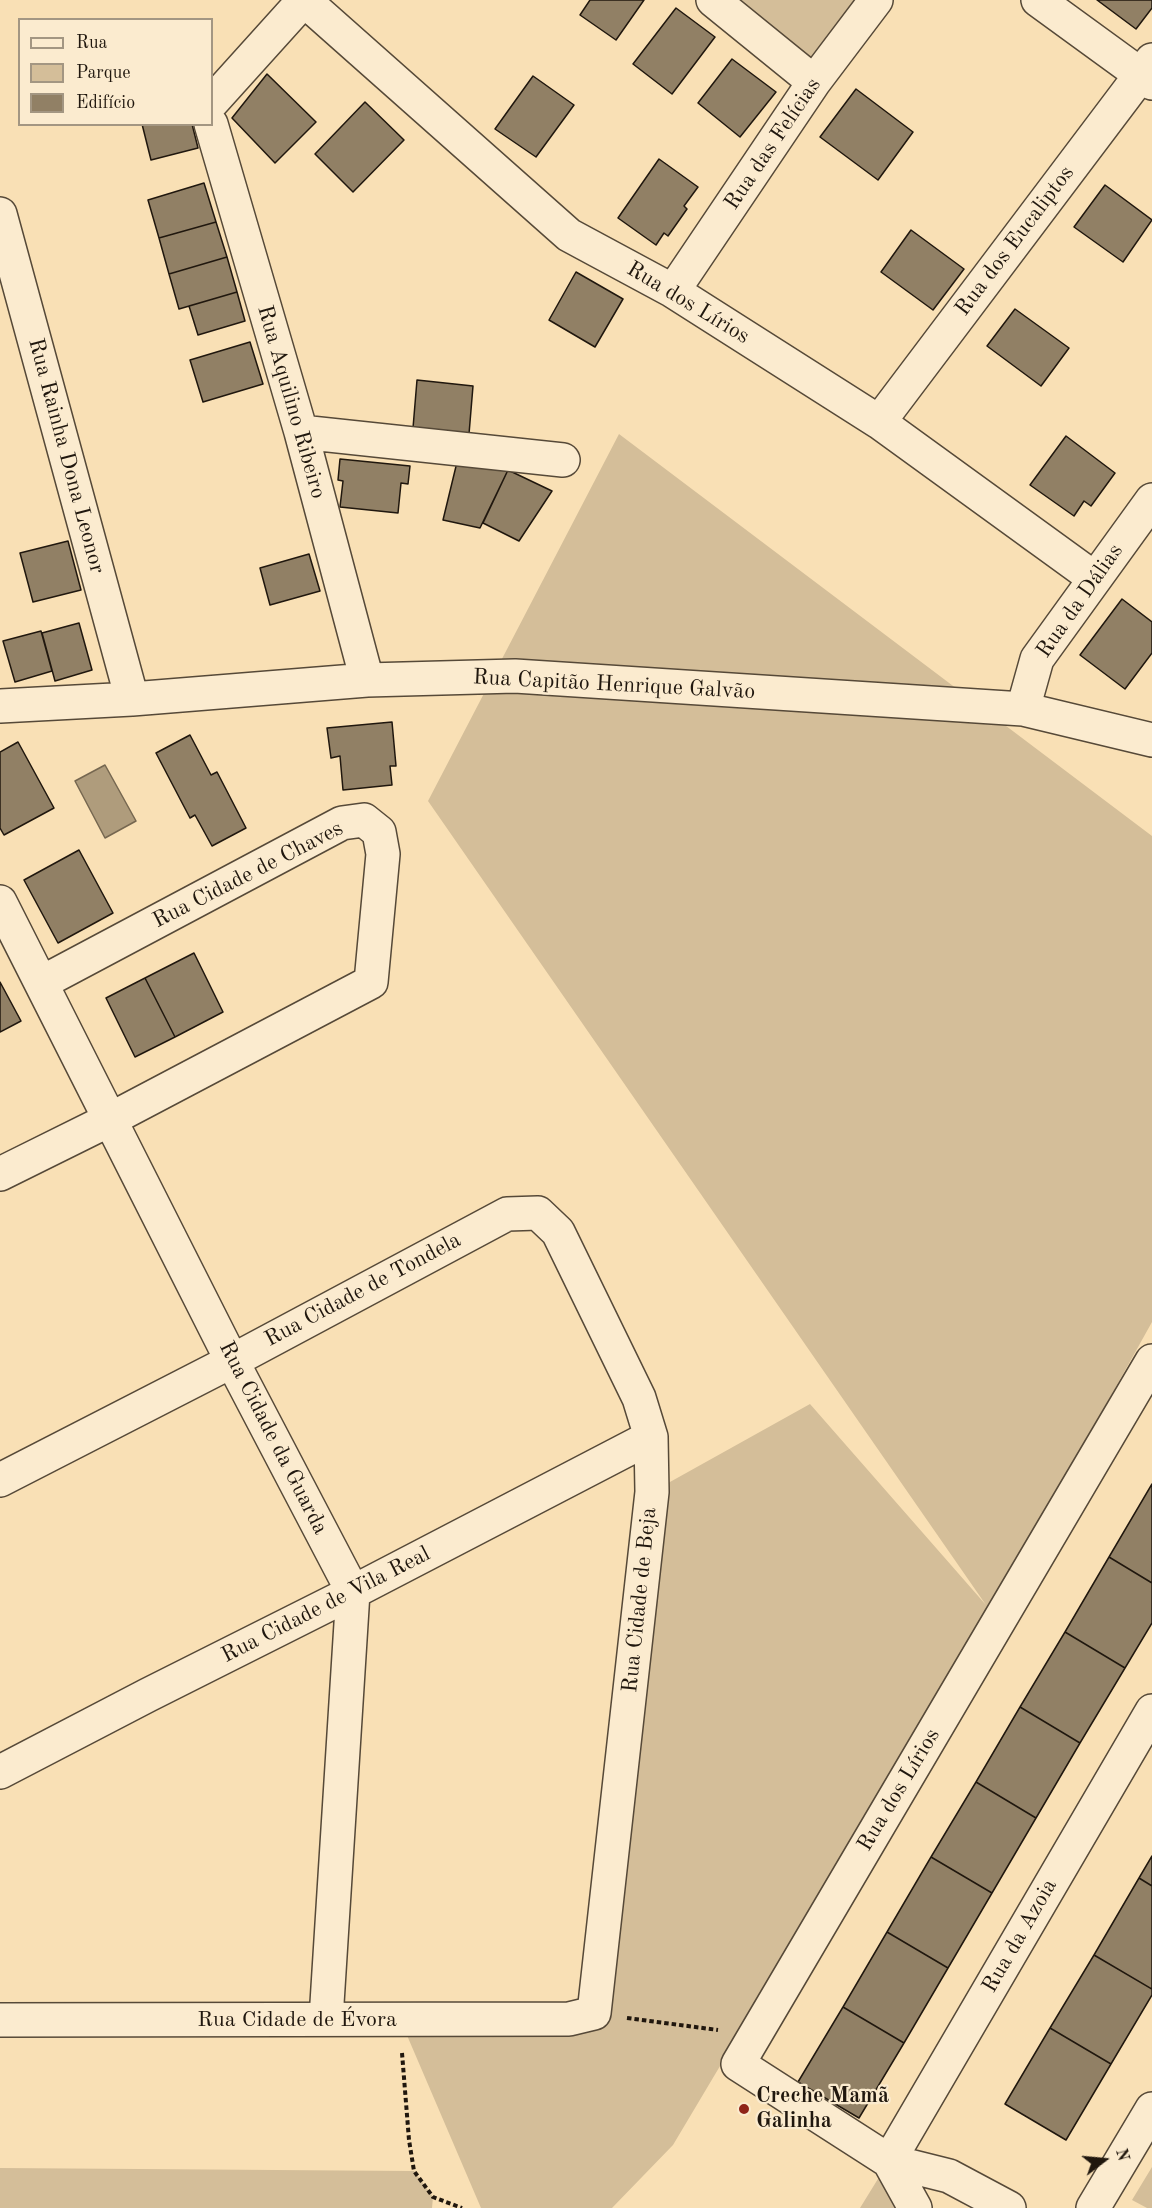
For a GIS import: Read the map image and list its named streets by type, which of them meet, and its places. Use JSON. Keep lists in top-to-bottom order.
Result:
{
  "streets": {
    "street": [
      "Rua das Felícias",
      "Rua dos Eucaliptos",
      "Rua dos Lírios",
      "Rua Aquilino Ribeiro",
      "Rua Rainha Dona Leonor",
      "Rua da Dálias",
      "Rua Capitão Henrique Galvão",
      "Rua Cidade de Chaves",
      "Rua Cidade de Tondela",
      "Rua Cidade da Guarda",
      "Rua Cidade de Beja",
      "Rua Cidade de Vila Real",
      "Rua da Azoia",
      "Rua Cidade de Évora"
    ]
  },
  "crossings": [
    ["Rua das Felícias", "Rua dos Lírios"],
    ["Rua dos Eucaliptos", "Rua dos Lírios"],
    ["Rua dos Lírios", "Rua da Dálias"],
    ["Rua dos Lírios", "Rua da Azoia"],
    ["Rua Aquilino Ribeiro", "Rua Capitão Henrique Galvão"],
    ["Rua Rainha Dona Leonor", "Rua Capitão Henrique Galvão"],
    ["Rua da Dálias", "Rua Capitão Henrique Galvão"],
    ["Rua Cidade de Chaves", "Rua Cidade da Guarda"],
    ["Rua Cidade de Tondela", "Rua Cidade da Guarda"],
    ["Rua Cidade de Tondela", "Rua Cidade de Beja"],
    ["Rua Cidade da Guarda", "Rua Cidade de Vila Real"],
    ["Rua Cidade de Beja", "Rua Cidade de Vila Real"],
    ["Rua Cidade de Beja", "Rua Cidade de Évora"]
  ],
  "places": ["Creche Mamã Galinha"],
  "legend": ["Rua", "Parque", "Edifício"],
  "north": "right"
}
